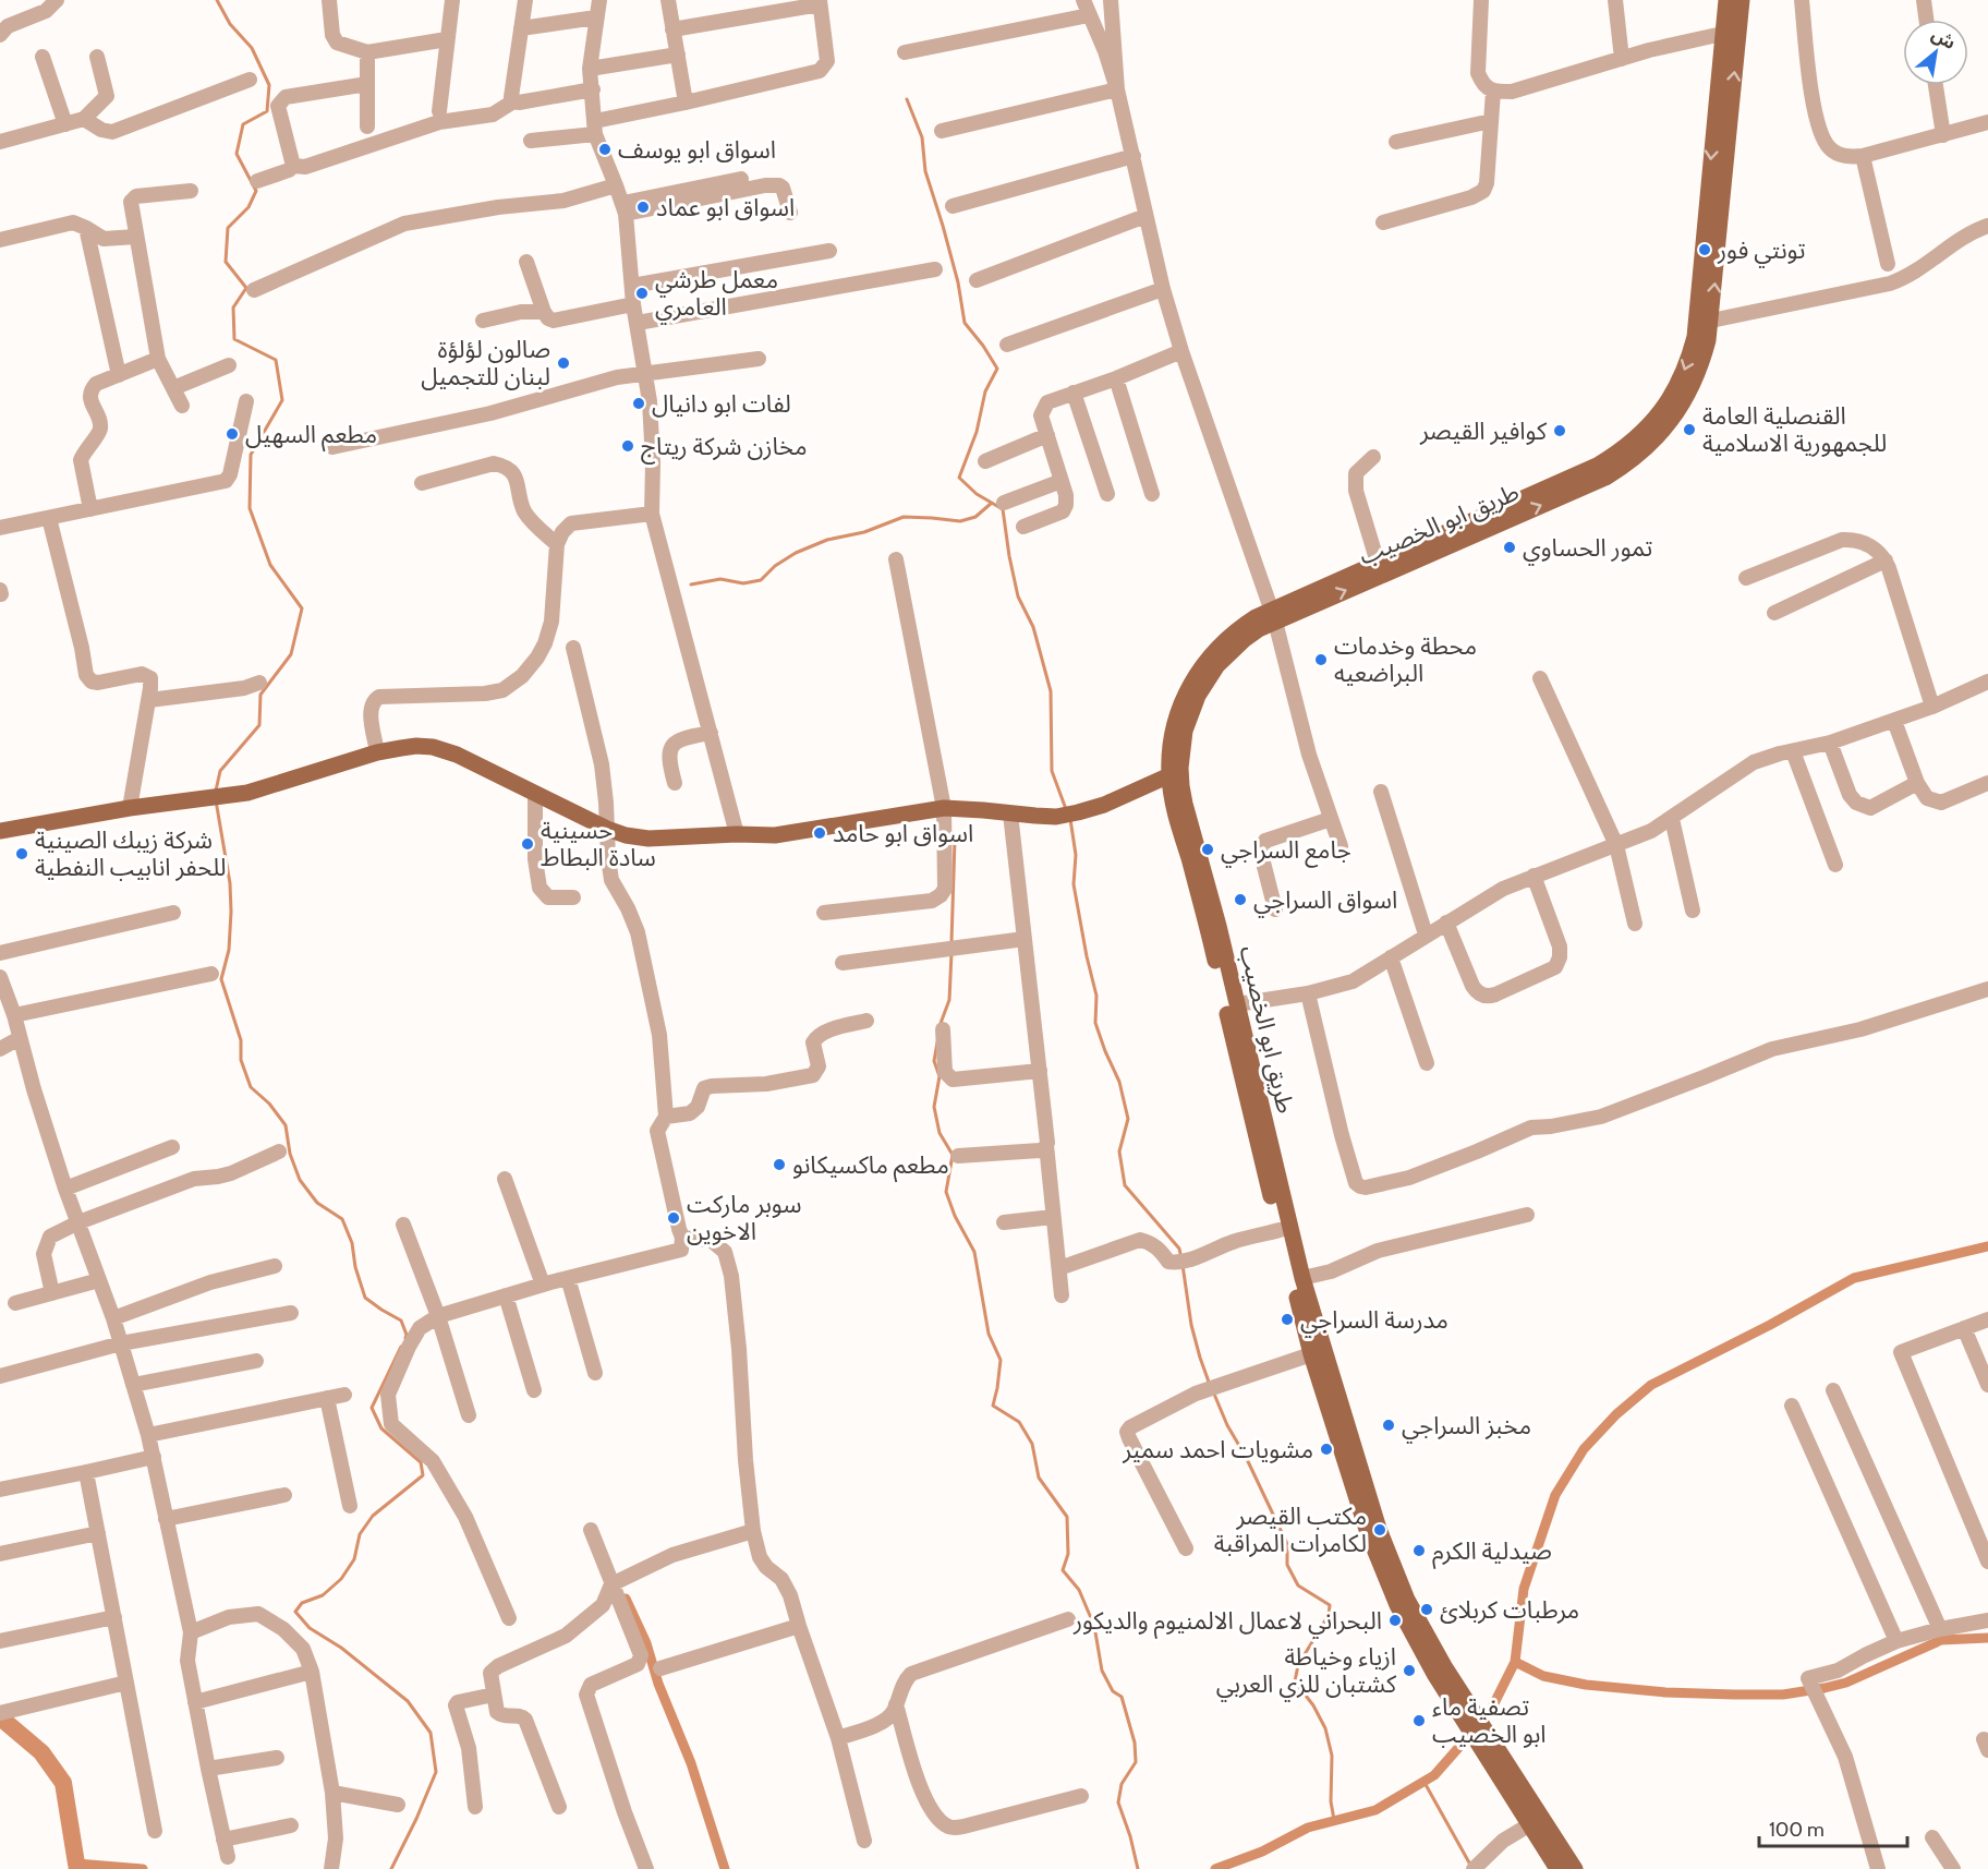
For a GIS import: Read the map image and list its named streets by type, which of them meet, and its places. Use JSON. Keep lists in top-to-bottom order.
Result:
{
  "streets": {
    "main road": ["طريق ابو الخصيب"]
  },
  "places": [
    "اسواق ابو يوسف",
    "اسواق ابو عماد",
    "تونتي فور",
    "معمل طرشي العامري",
    "صالون لؤلؤة لبنان للتجميل",
    "لفات ابو دانيال",
    "القنصلية العامة للجمهورية الاسلامية",
    "كوافير القيصر",
    "مطعم السهيل",
    "مخازن شركة ريتاج",
    "تمور الحساوي",
    "محطة وخدمات البراضعيه",
    "اسواق ابو حامد",
    "حسينية سادة البطاط",
    "جامع السراجي",
    "شركة زيبك الصينية للحفر انابيب النفطية",
    "اسواق السراجي",
    "مطعم ماكسيكانو",
    "سوبر ماركت الاخوين",
    "مدرسة السراجي",
    "مخبز السراجي",
    "مشويات احمد سمير",
    "مكتب القيصر لكامرات المراقبة",
    "صيدلية الكرم",
    "مرطبات كربلائ",
    "البحراني لاعمال الالمنيوم والديكور",
    "ازياء وخياطة كشتبان للزي العربي",
    "تصفية ماء ابو الخصيب"
  ],
  "scale_bar": "100 m",
  "north": "top right"
}
